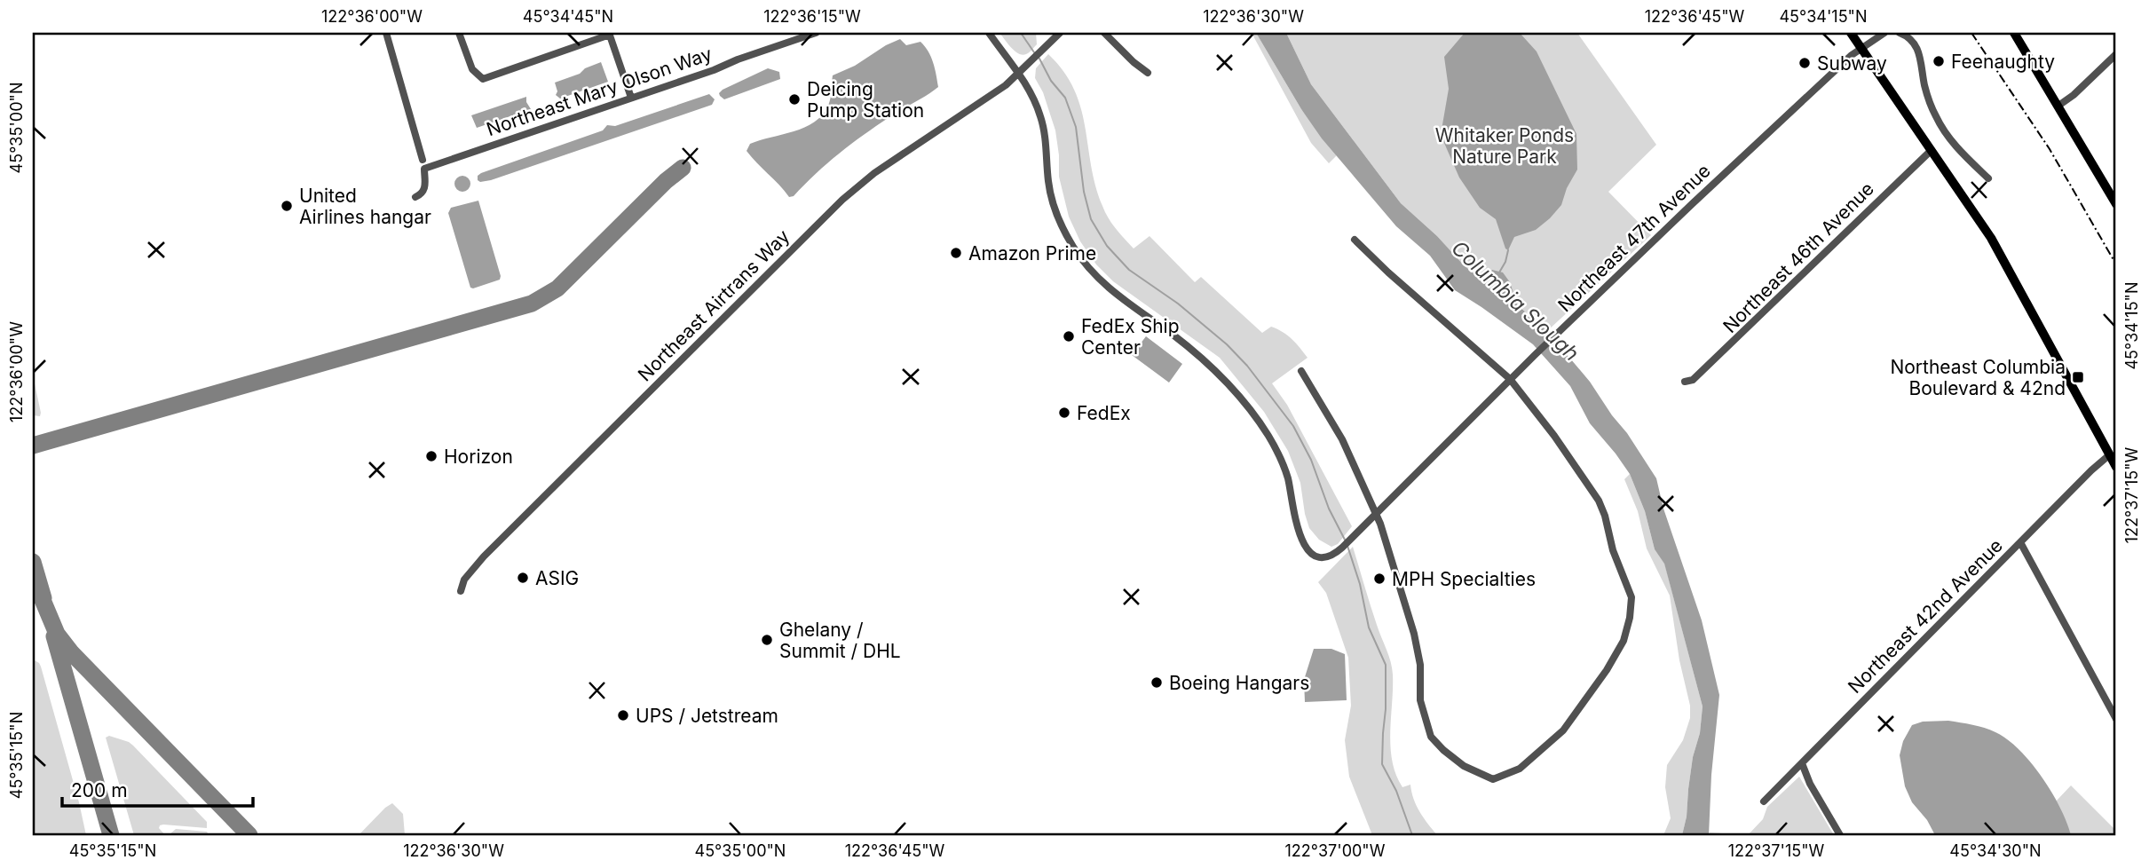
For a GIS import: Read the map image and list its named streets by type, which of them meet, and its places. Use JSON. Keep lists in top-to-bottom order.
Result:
{
  "streets": {
    "street": [
      "Northeast Mary Olson Way",
      "Northeast 47th Avenue",
      "Northeast 46th Avenue",
      "Northeast Airtrans Way",
      "Northeast 42nd Avenue"
    ]
  },
  "crossings": [
    ["Northeast 47th Avenue", "Northeast Airtrans Way"]
  ],
  "water": ["Columbia Slough"],
  "parks": ["Whitaker Ponds Nature Park"],
  "places": {
    "other": [
      "Feenaughty",
      "Subway",
      "Deicing Pump Station",
      "United Airlines hangar",
      "Amazon Prime",
      "FedEx Ship Center",
      "FedEx",
      "Horizon",
      "ASIG",
      "MPH Specialties",
      "Ghelany / Summit / DHL",
      "Boeing Hangars",
      "UPS / Jetstream"
    ],
    "transit": ["Northeast Columbia Boulevard & 42nd"]
  },
  "scale_bar": "200 m",
  "coordinates": [
    "122°36'00\"W",
    "45°34'45\"N",
    "122°36'15\"W",
    "122°36'30\"W",
    "122°36'45\"W",
    "45°34'15\"N",
    "45°35'00\"N",
    "122°37'15\"W",
    "45°35'15\"N",
    "122°37'00\"W",
    "45°34'30\"N"
  ]
}
